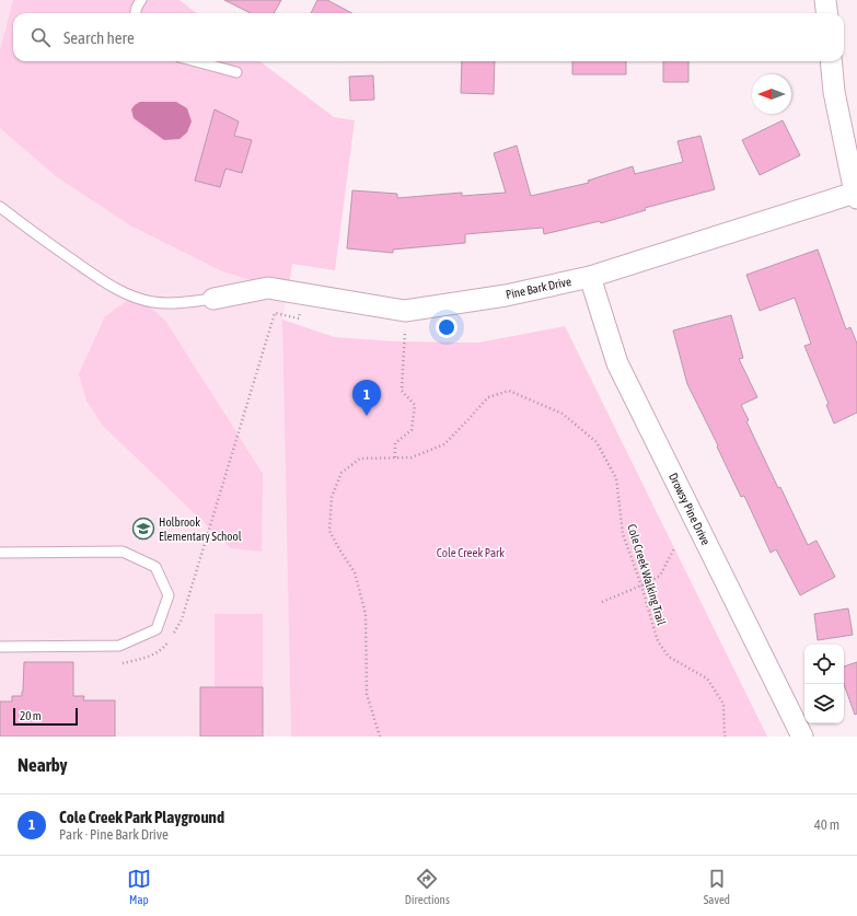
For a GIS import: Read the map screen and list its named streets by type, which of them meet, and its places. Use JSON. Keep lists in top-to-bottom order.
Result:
{
  "streets": {
    "street": ["Pine Bark Drive", "Drowsy Pine Drive"],
    "path": ["Cole Creek Walking Trail"]
  },
  "crossings": [
    ["Pine Bark Drive", "Drowsy Pine Drive"]
  ],
  "parks": ["Cole Creek Park"],
  "places": {
    "school or university": ["Holbrook Elementary School"]
  },
  "scale_bar": "20 m",
  "north": "left",
  "page": {
    "search": "Search here",
    "pins": "1",
    "scale": "20 m",
    "heading": "Nearby",
    "list": [
      {
        "mark": "1",
        "name": "Cole Creek Park Playground",
        "note": "Park · Pine Bark Drive",
        "value": "40 m"
      }
    ],
    "nav": ["Map", "Directions", "Saved"]
  }
}
